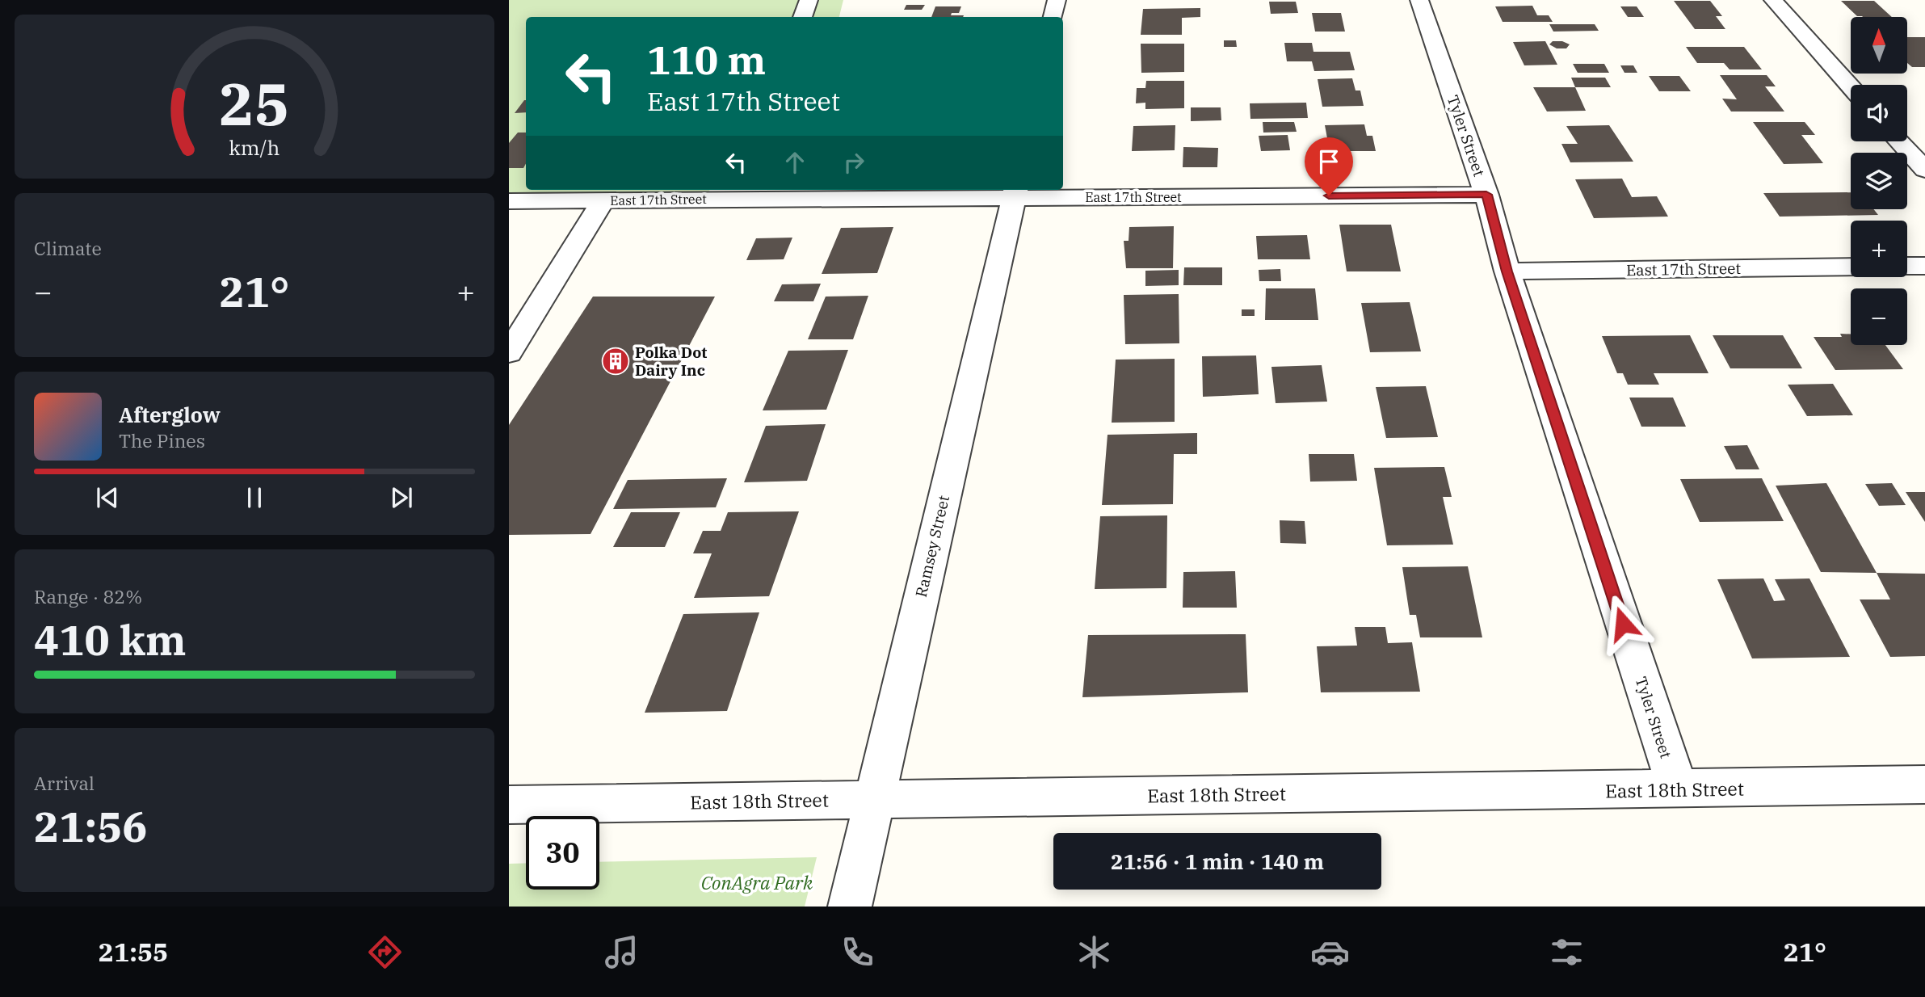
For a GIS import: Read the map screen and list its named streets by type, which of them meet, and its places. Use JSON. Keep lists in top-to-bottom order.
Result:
{
  "streets": {
    "street": [
      "Tyler Street",
      "East 17th Street",
      "Ramsey Street",
      "East 18th Street"
    ]
  },
  "crossings": [
    ["Tyler Street", "East 17th Street"],
    ["Tyler Street", "East 18th Street"],
    ["East 17th Street", "Ramsey Street"],
    ["Ramsey Street", "East 18th Street"]
  ],
  "parks": ["ConAgra Park"],
  "places": {
    "building": ["Polka Dot Dairy Inc"]
  },
  "north": "top",
  "page": {
    "map_buttons": ["+", "−"],
    "turn": ["110 m", "East 17th Street"],
    "tile": [
      "Climate",
      ["Range · 82%", "410 km"],
      ["Arrival", "21:56"]
    ],
    "heat": ["−", "21°", "+"],
    "song": ["Afterglow", "The Pines"],
    "limit": "30",
    "trip": "21:56 · 1 min · 140 m",
    "tabs": ["21:55", "21°"],
    "gauge": ["25", "km/h"]
  }
}
